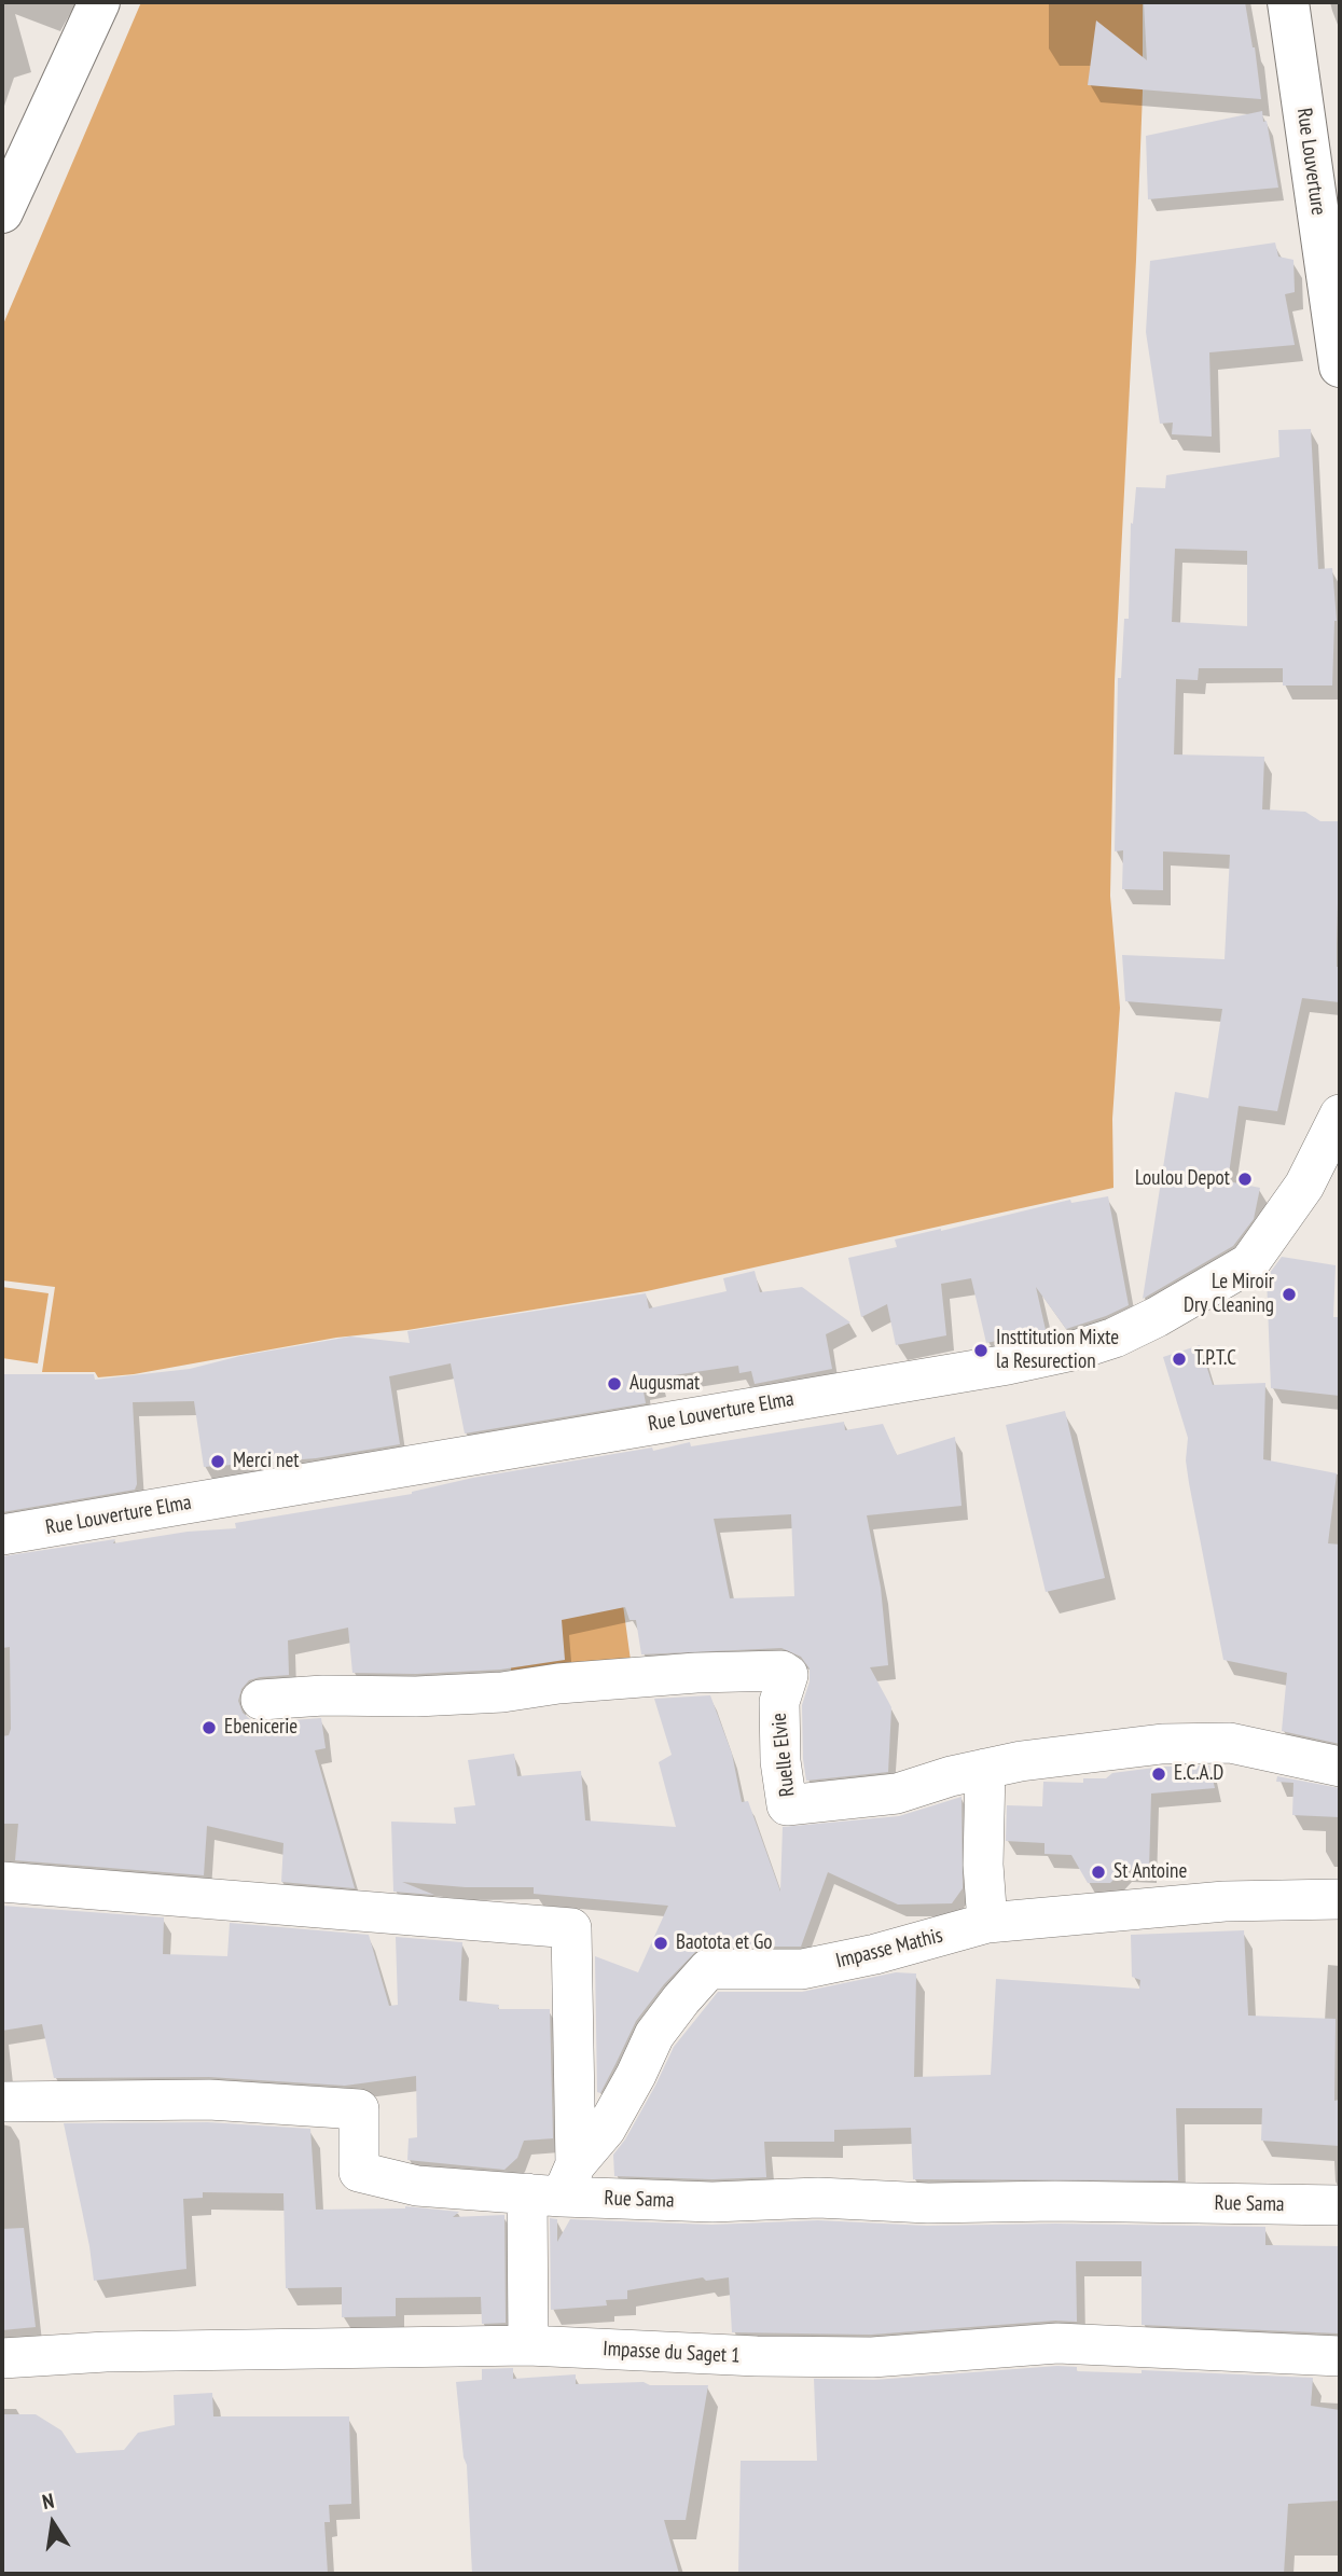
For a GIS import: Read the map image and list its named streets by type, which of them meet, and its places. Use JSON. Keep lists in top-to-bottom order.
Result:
{
  "streets": {
    "main road": ["Rue Louverture"],
    "street": [
      "Rue Louverture Elma",
      "Ruelle Elvie",
      "Impasse Mathis",
      "Rue Sama",
      "Impasse du Saget 1"
    ]
  },
  "crossings": [
    ["Impasse Mathis", "Rue Sama"]
  ],
  "places": [
    "Loulou Depot",
    "Le Miroir Dry Cleaning",
    "Insttitution Mixte la Resurection",
    "T.P.T.C",
    "Augusmat",
    "Merci net",
    "Ebenicerie",
    "E.C.A.D",
    "St Antoine",
    "Baotota et Go"
  ],
  "north": "top"
}
